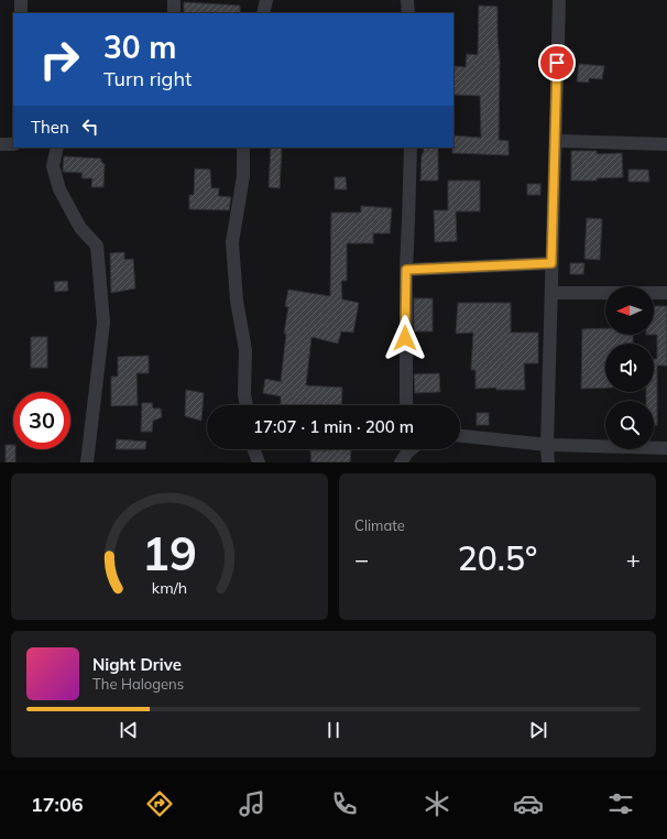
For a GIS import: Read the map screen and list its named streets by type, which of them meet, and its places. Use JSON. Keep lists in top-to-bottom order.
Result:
{
  "north": "left",
  "page": {
    "turn": ["30 m", "Turn right"],
    "then": "Then",
    "limit": "30",
    "trip": "17:07 · 1 min · 200 m",
    "tile": "Climate",
    "heat": ["−", "20.5°", "+"],
    "song": ["Night Drive", "The Halogens"],
    "tabs": "17:06",
    "gauge": ["19", "km/h"]
  }
}
